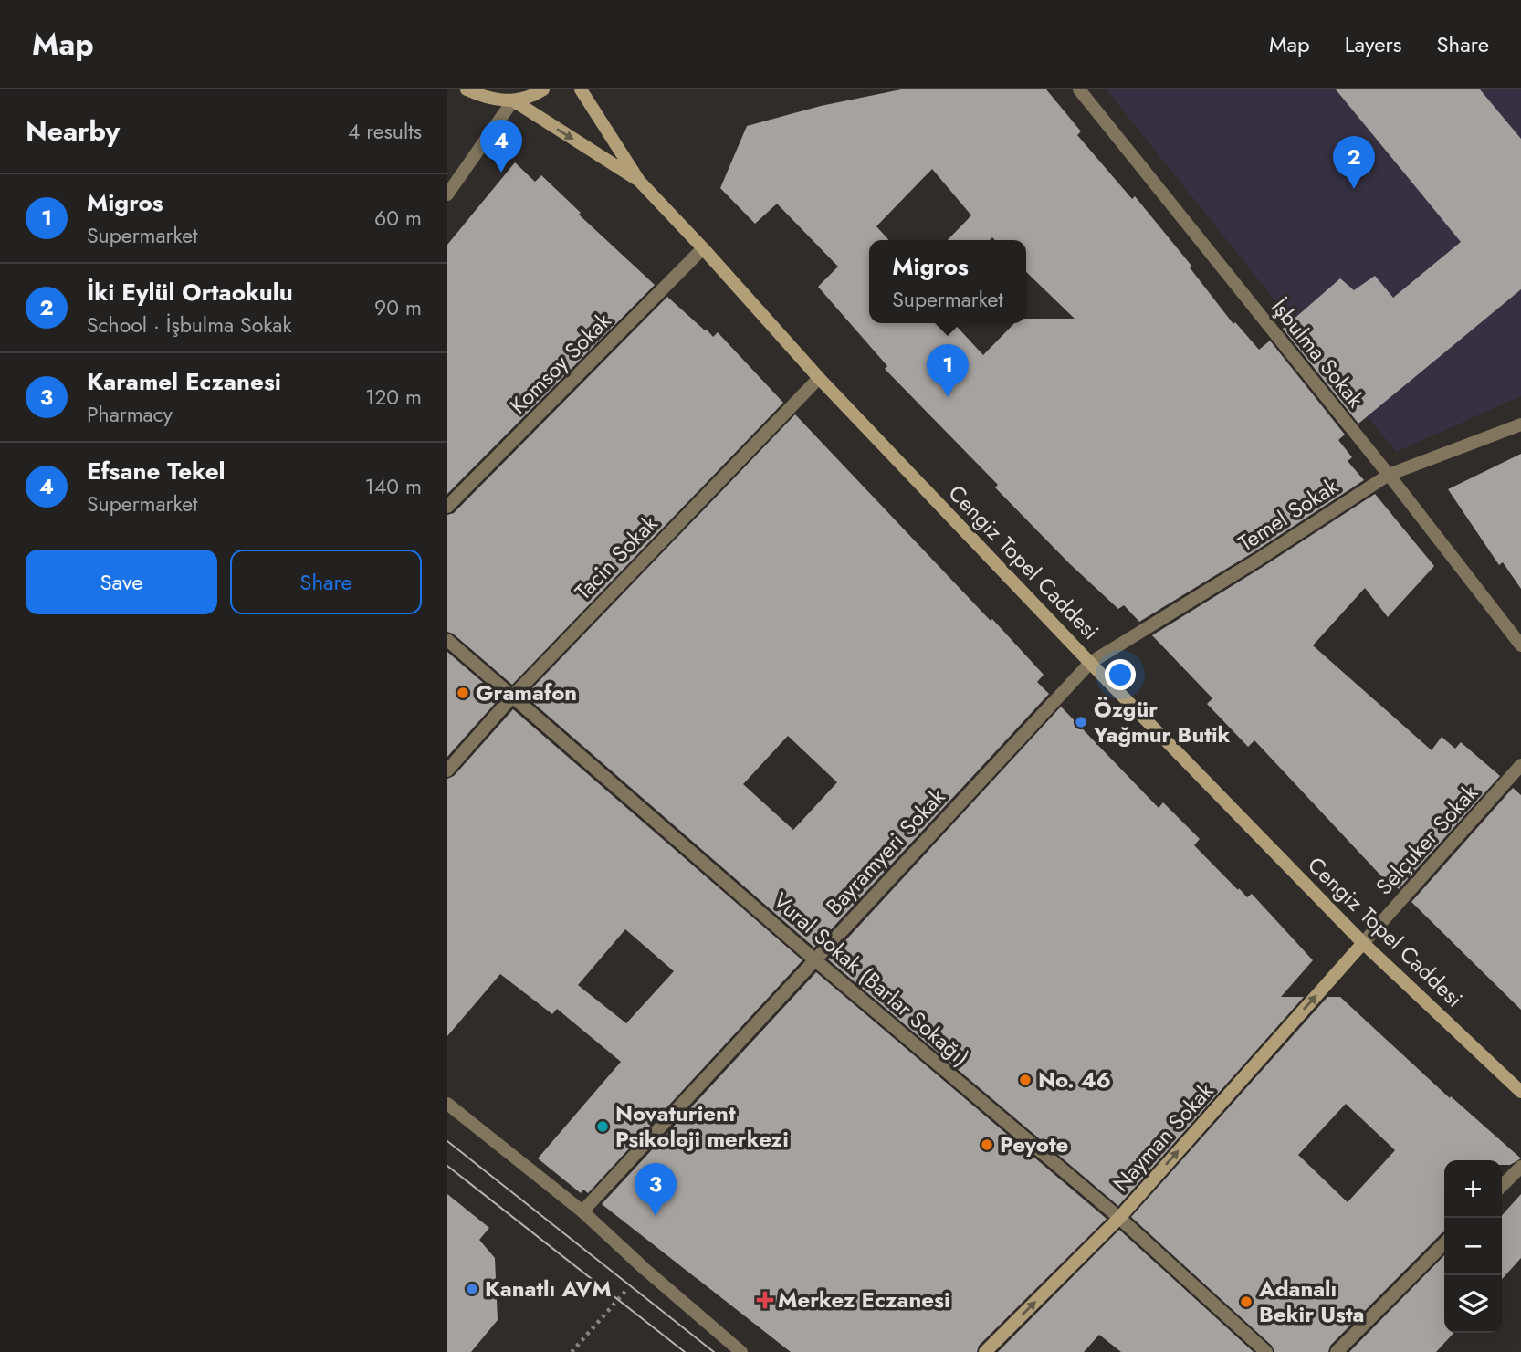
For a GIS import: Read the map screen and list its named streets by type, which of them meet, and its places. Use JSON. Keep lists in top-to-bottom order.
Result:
{
  "streets": {
    "main road": ["Cengiz Topel Caddesi", "Nayman Sokak"],
    "street": [
      "İşbulma Sokak",
      "Komsoy Sokak",
      "Temel Sokak",
      "Tacin Sokak",
      "Selçuker Sokak",
      "Bayramyeri Sokak",
      "Vural Sokak (Barlar Sokağı)"
    ]
  },
  "crossings": [
    ["İşbulma Sokak", "Temel Sokak"],
    ["Komsoy Sokak", "Cengiz Topel Caddesi"],
    ["Temel Sokak", "Cengiz Topel Caddesi"],
    ["Temel Sokak", "Bayramyeri Sokak"],
    ["Tacin Sokak", "Cengiz Topel Caddesi"],
    ["Tacin Sokak", "Vural Sokak (Barlar Sokağı)"],
    ["Cengiz Topel Caddesi", "Selçuker Sokak"],
    ["Cengiz Topel Caddesi", "Bayramyeri Sokak"],
    ["Cengiz Topel Caddesi", "Nayman Sokak"],
    ["Selçuker Sokak", "Nayman Sokak"],
    ["Bayramyeri Sokak", "Vural Sokak (Barlar Sokağı)"],
    ["Vural Sokak (Barlar Sokağı)", "Nayman Sokak"]
  ],
  "one_way": ["Nayman Sokak"],
  "places": {
    "other": [
      "Gramafon",
      "Özgür Yağmur Butik",
      "No. 46",
      "Novaturient Psikoloji merkezi",
      "Peyote",
      "Kanatlı AVM",
      "Adanalı Bekir Usta"
    ],
    "health": ["Merkez Eczanesi"]
  },
  "page": {
    "header": "Map",
    "nav": ["Map", "Layers", "Share"],
    "heading": ["Nearby", "4 results"],
    "pins": [
      "4",
      "2",
      "1",
      "3"
    ],
    "list": [
      {
        "mark": "1",
        "name": "Migros",
        "note": "Supermarket",
        "value": "60 m"
      },
      {
        "mark": "2",
        "name": "İki Eylül Ortaokulu",
        "note": "School · İşbulma Sokak",
        "value": "90 m"
      },
      {
        "mark": "3",
        "name": "Karamel Eczanesi",
        "note": "Pharmacy",
        "value": "120 m"
      },
      {
        "mark": "4",
        "name": "Efsane Tekel",
        "note": "Supermarket",
        "value": "140 m"
      }
    ],
    "popup": ["Migros", "Supermarket"],
    "buttons": ["Save", "Share"],
    "map_buttons": ["+", "−"]
  }
}
